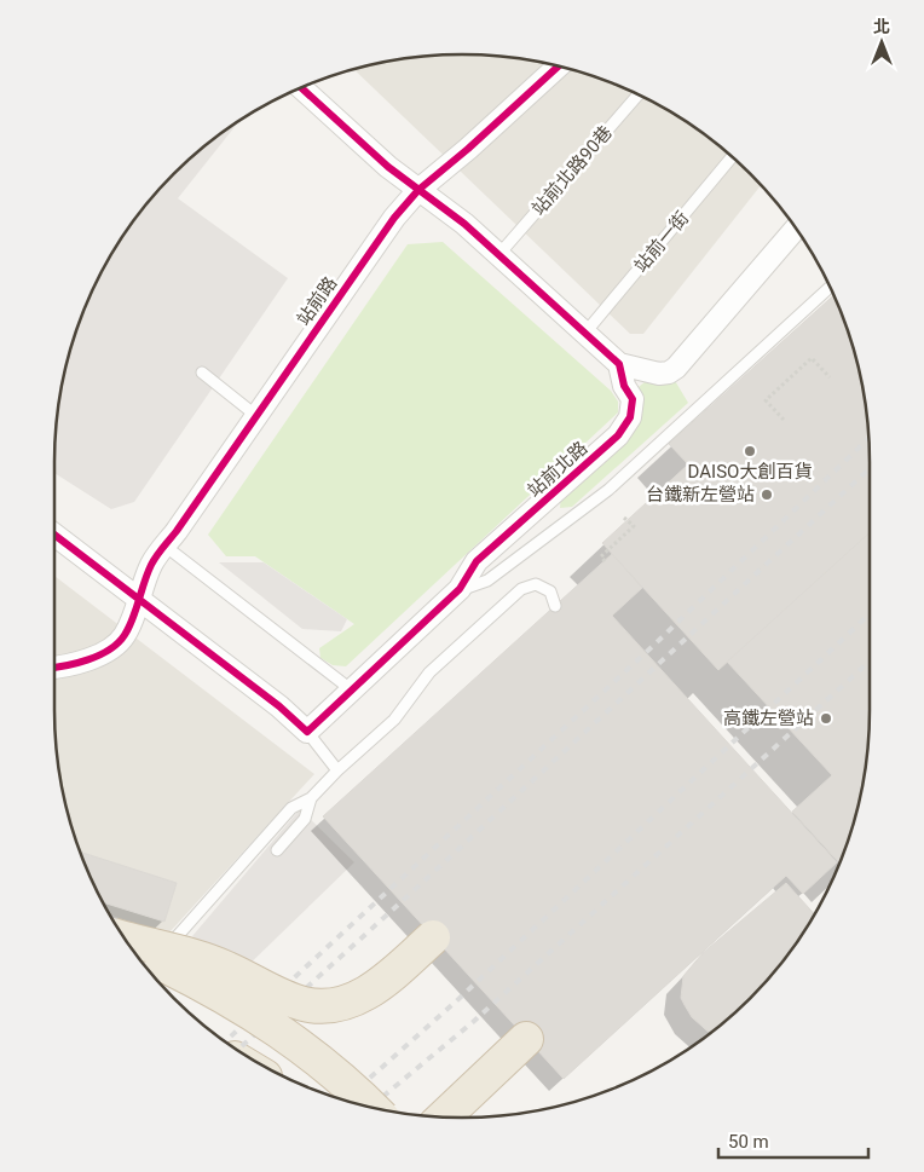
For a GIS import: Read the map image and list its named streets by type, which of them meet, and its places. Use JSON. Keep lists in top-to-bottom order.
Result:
{
  "streets": {
    "street": ["站前路", "站前北路"],
    "lane": ["站前北路90巷", "站前一街"]
  },
  "crossings": [
    ["站前北路90巷", "站前北路"],
    ["站前一街", "站前北路"],
    ["站前路", "站前北路"]
  ],
  "places": ["DAISO大創百貨", "台鐵新左營站", "高鐵左營站"],
  "scale_bar": "50 m",
  "north": "top"
}
